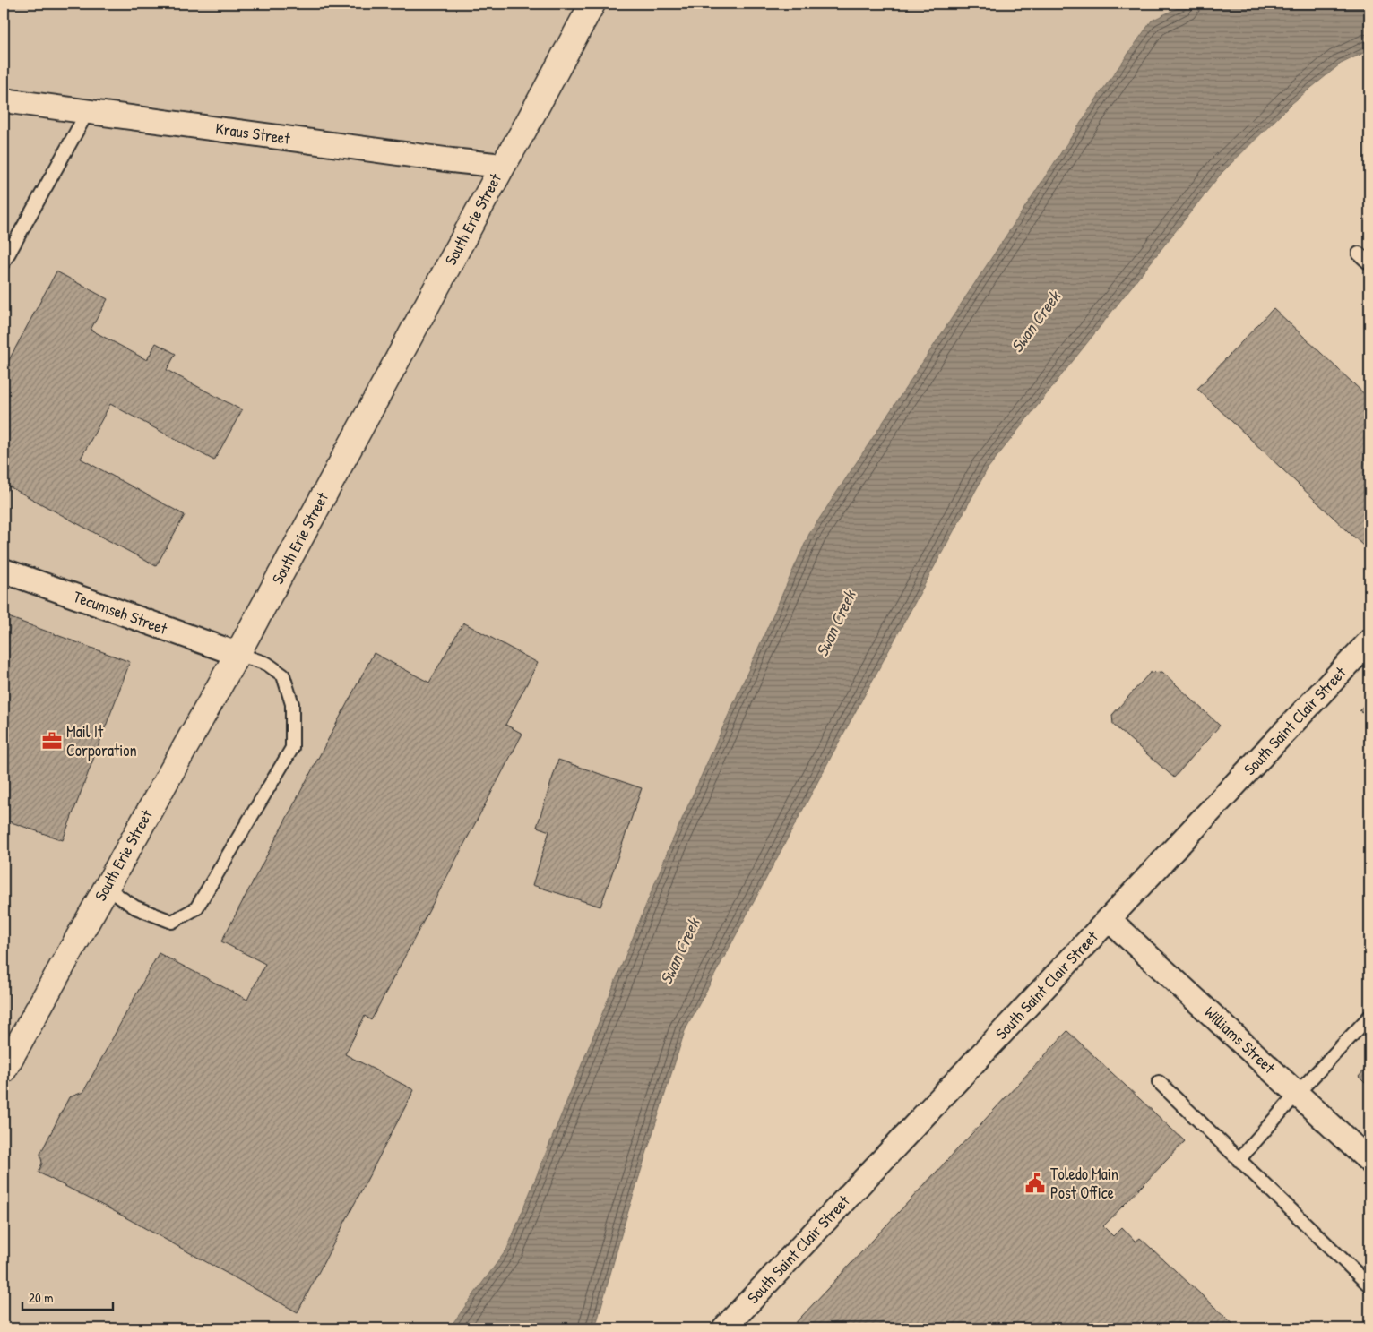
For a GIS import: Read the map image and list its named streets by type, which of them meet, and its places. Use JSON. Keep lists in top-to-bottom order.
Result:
{
  "streets": {
    "street": [
      "Kraus Street",
      "South Erie Street",
      "Tecumseh Street",
      "South Saint Clair Street",
      "Williams Street"
    ]
  },
  "crossings": [
    ["Kraus Street", "South Erie Street"],
    ["South Erie Street", "Tecumseh Street"],
    ["South Saint Clair Street", "Williams Street"]
  ],
  "water": ["Swan Creek"],
  "places": {
    "office": ["Mail It Corporation"],
    "public building": ["Toledo Main Post Office"]
  },
  "scale_bar": "20 m"
}
